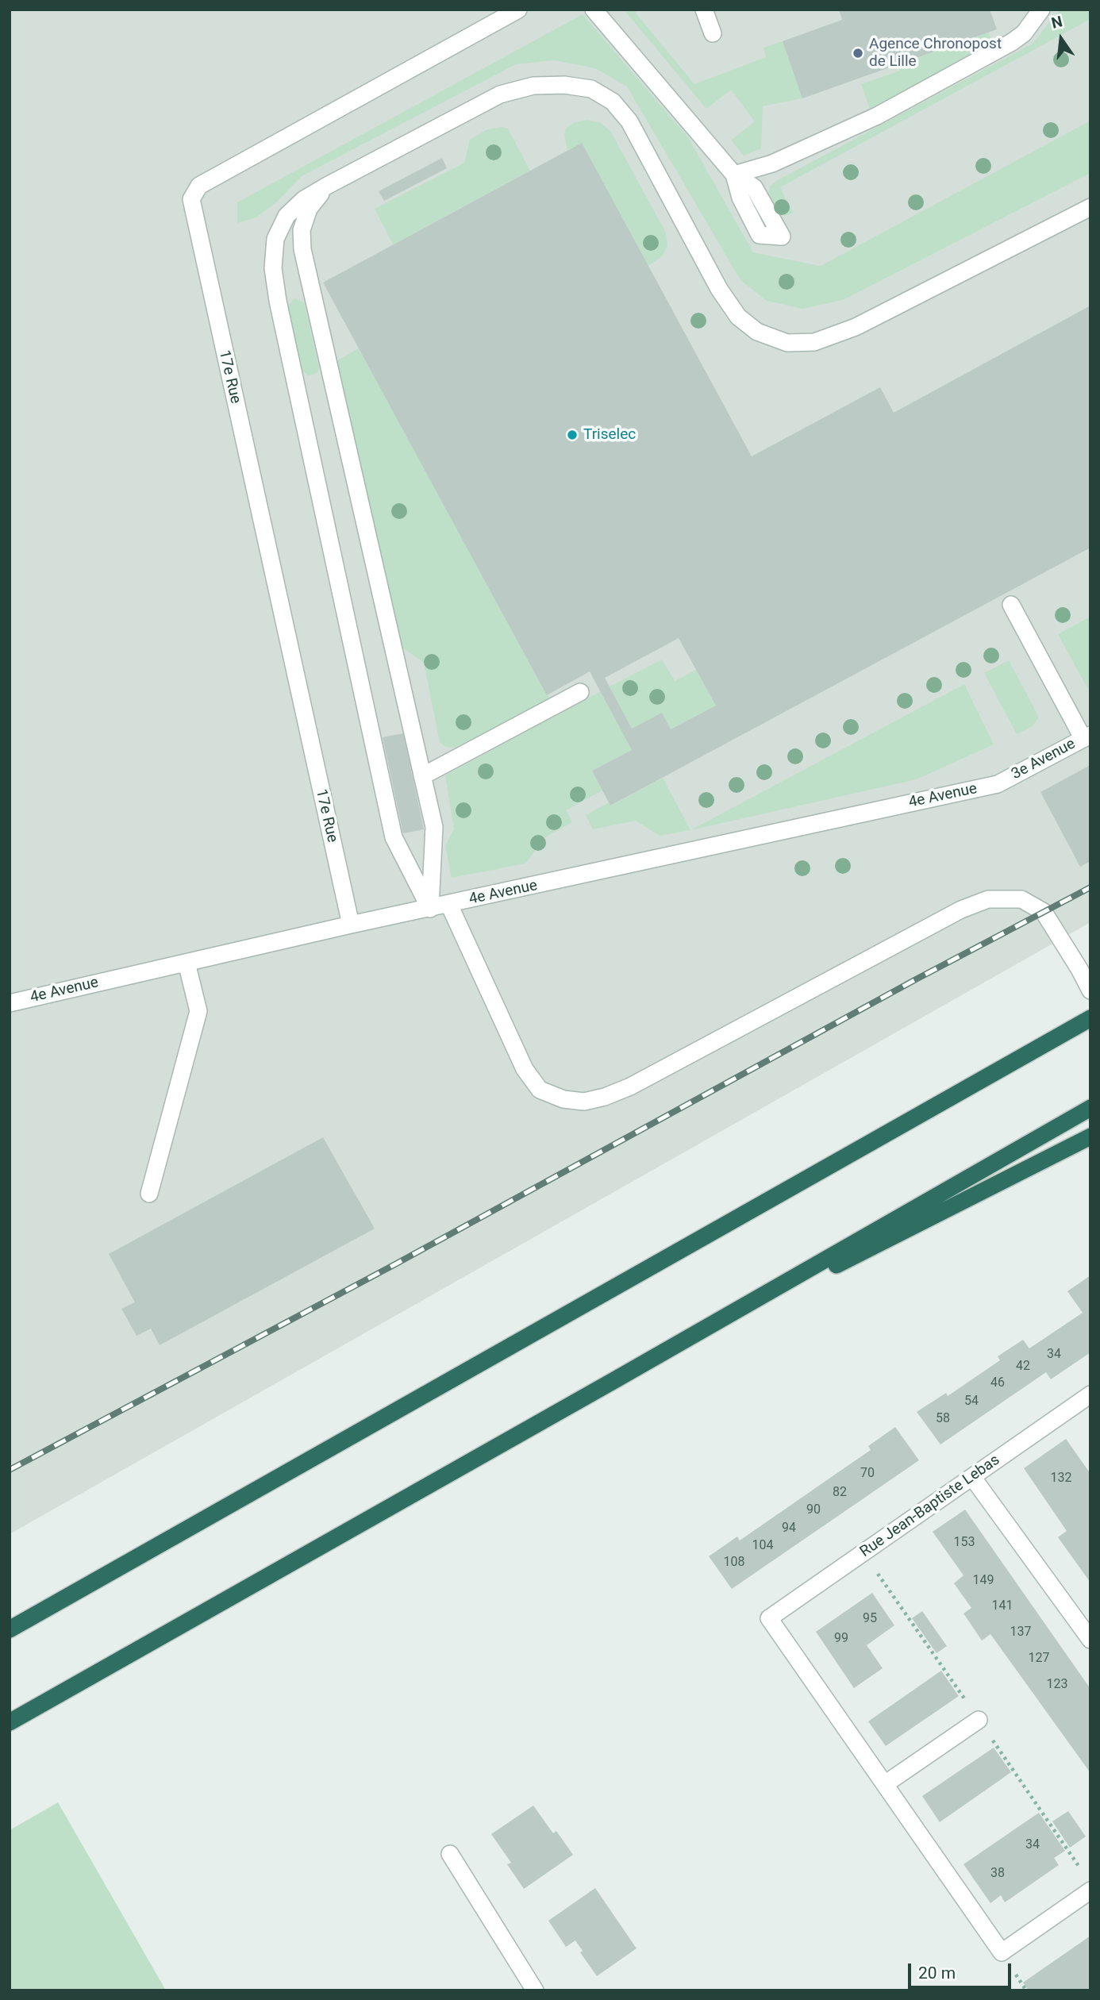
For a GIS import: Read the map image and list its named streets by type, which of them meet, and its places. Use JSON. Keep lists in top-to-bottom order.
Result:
{
  "streets": {
    "street": [
      "17e Rue",
      "3e Avenue",
      "4e Avenue",
      "Rue Jean-Baptiste Lebas"
    ]
  },
  "crossings": [
    ["17e Rue", "4e Avenue"],
    ["3e Avenue", "4e Avenue"]
  ],
  "places": ["Agence Chronopost de Lille", "Triselec"],
  "house_numbers": [
    "34",
    "42",
    "46",
    "54",
    "58",
    "70",
    "132",
    "82",
    "90",
    "94",
    "153",
    "104",
    "108",
    "149",
    "141",
    "95",
    "137",
    "99",
    "127",
    "123",
    "34",
    "38"
  ],
  "scale_bar": "20 m",
  "north": "top"
}
